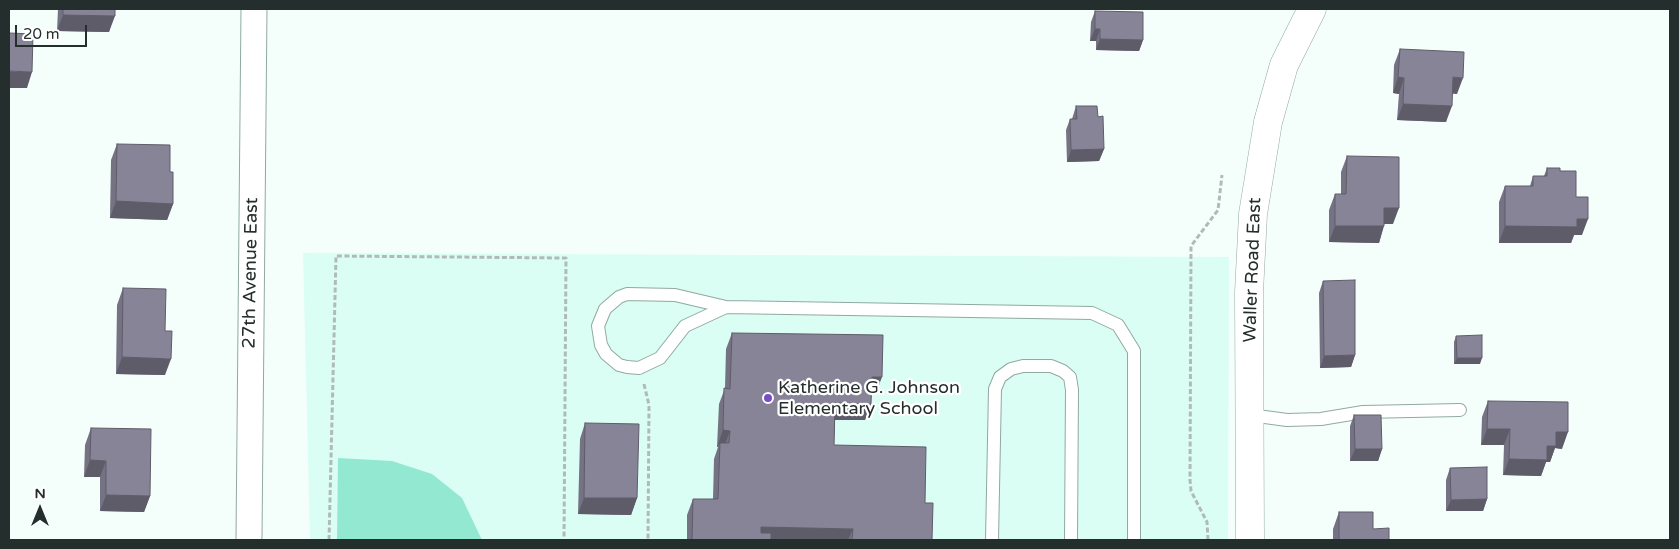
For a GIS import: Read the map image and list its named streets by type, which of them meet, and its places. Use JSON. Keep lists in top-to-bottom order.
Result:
{
  "streets": {
    "street": ["Waller Road East", "27th Avenue East"]
  },
  "places": ["Katherine G. Johnson Elementary School"],
  "scale_bar": "20 m",
  "north": "top"
}
